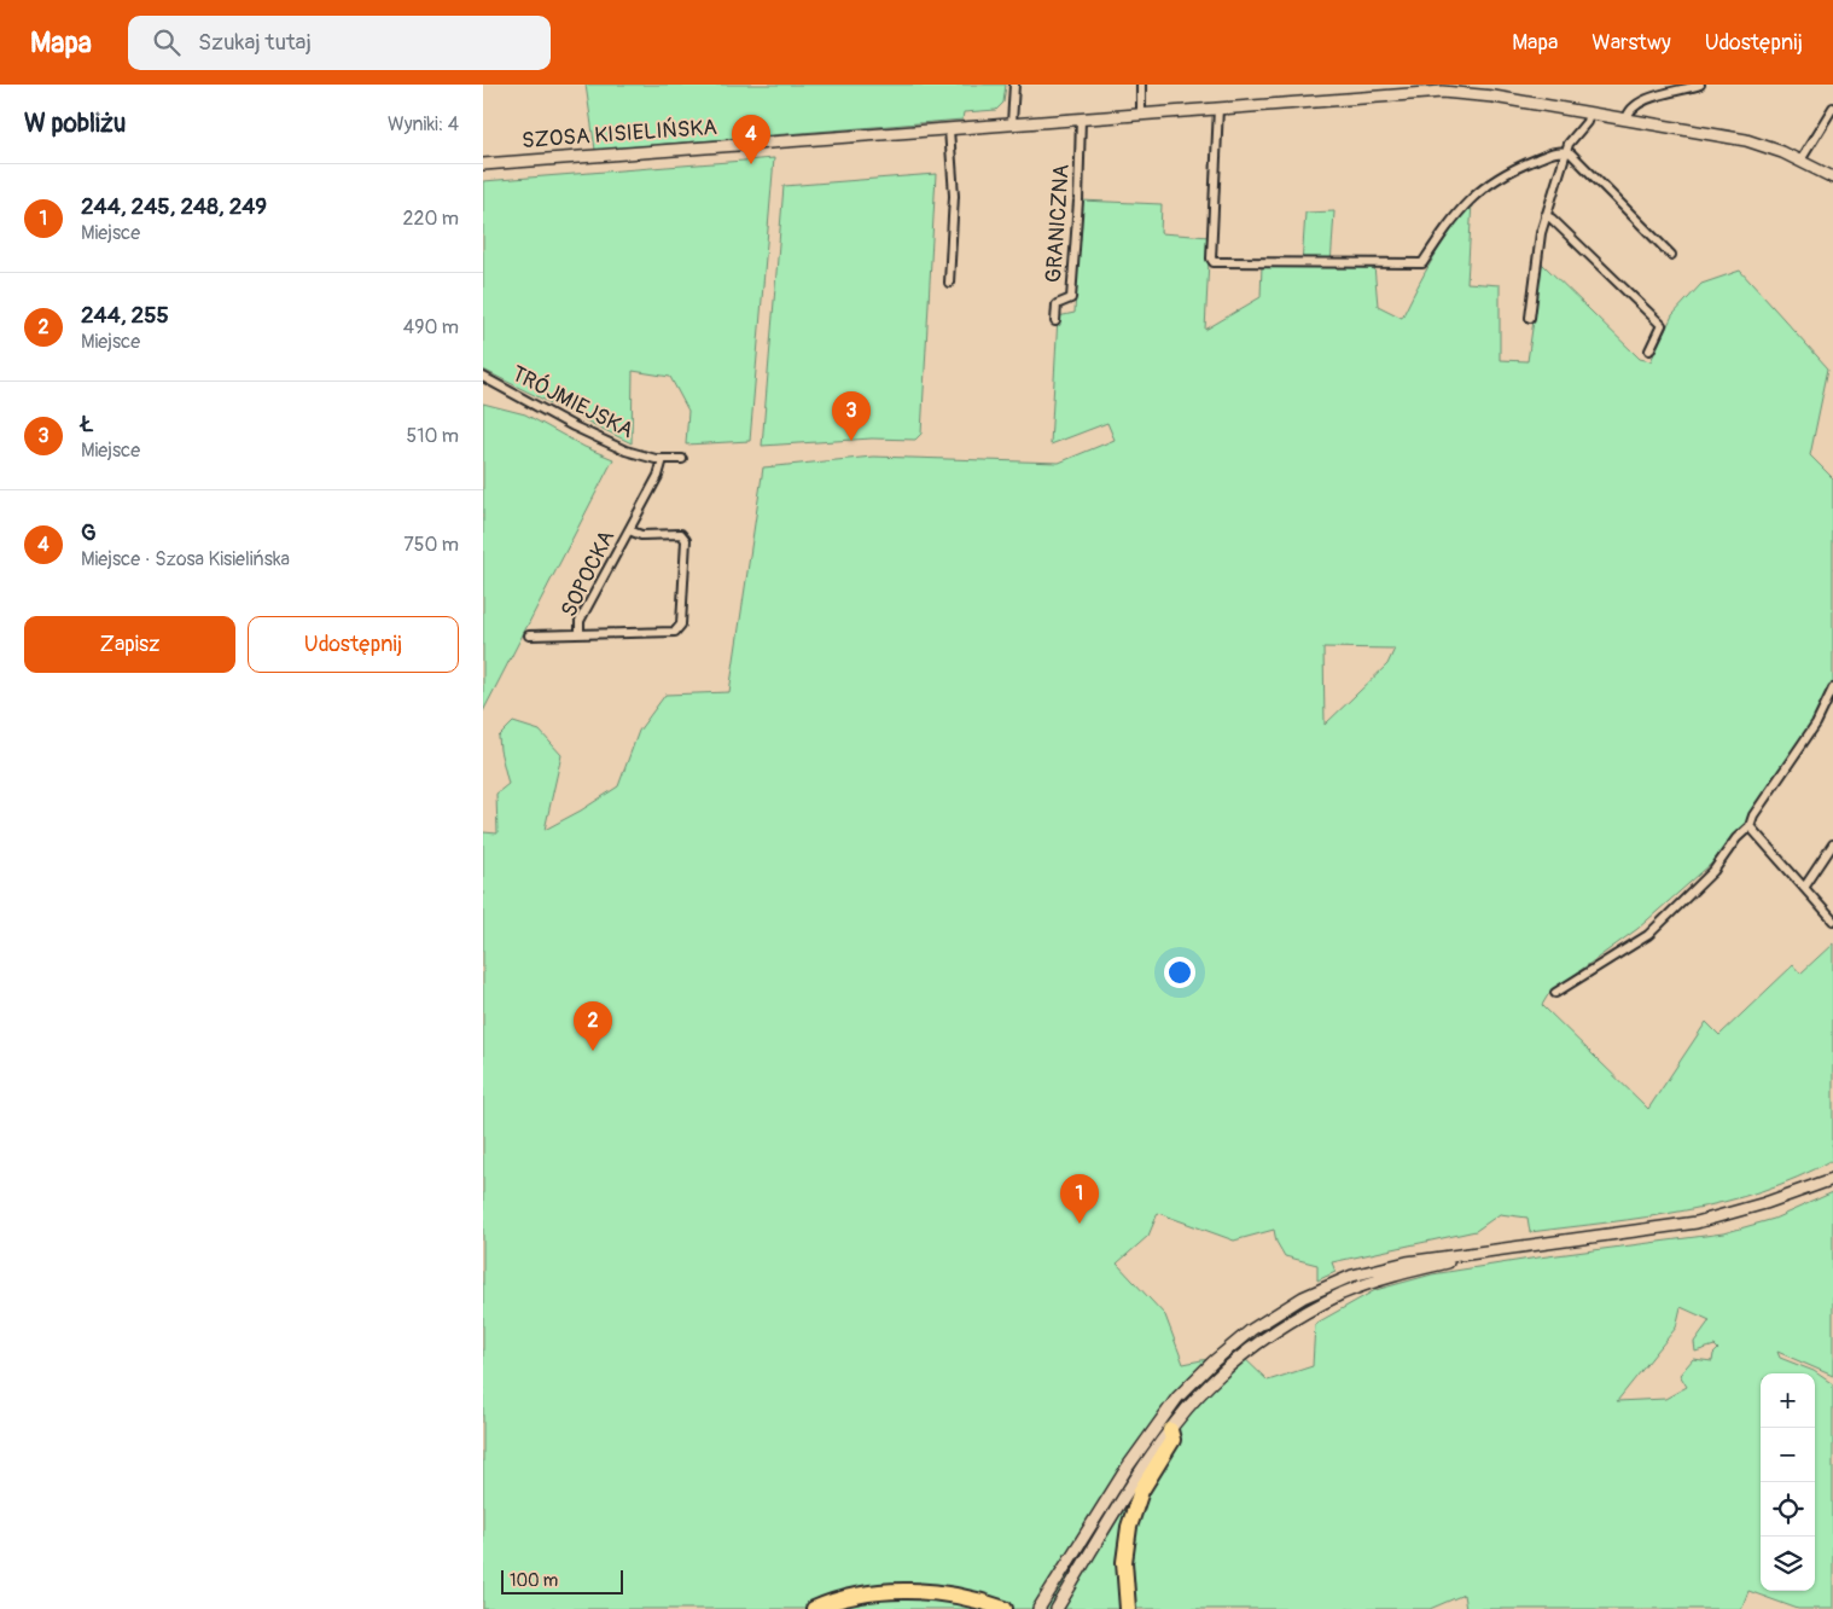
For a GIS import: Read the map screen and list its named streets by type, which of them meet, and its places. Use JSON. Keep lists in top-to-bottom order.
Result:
{
  "streets": {
    "main road": ["SZOSA KISIELIŃSKA"],
    "street": ["GRANICZNA", "TRÓJMIEJSKA", "SOPOCKA"]
  },
  "crossings": [
    ["SZOSA KISIELIŃSKA", "GRANICZNA"],
    ["TRÓJMIEJSKA", "SOPOCKA"]
  ],
  "scale_bar": "100 m",
  "page": {
    "header": "Mapa",
    "search": "Szukaj tutaj",
    "nav": ["Mapa", "Warstwy", "Udostępnij"],
    "heading": ["W pobliżu", "Wyniki: 4"],
    "pins": [
      "4",
      "3",
      "2",
      "1"
    ],
    "list": [
      {
        "mark": "1",
        "name": "244, 245, 248, 249",
        "note": "Miejsce",
        "value": "220 m"
      },
      {
        "mark": "2",
        "name": "244, 255",
        "note": "Miejsce",
        "value": "490 m"
      },
      {
        "mark": "3",
        "name": "Ł",
        "note": "Miejsce",
        "value": "510 m"
      },
      {
        "mark": "4",
        "name": "G",
        "note": "Miejsce · Szosa Kisielińska",
        "value": "750 m"
      }
    ],
    "buttons": ["Zapisz", "Udostępnij"],
    "map_buttons": ["+", "−"],
    "scale": "100 m"
  }
}
